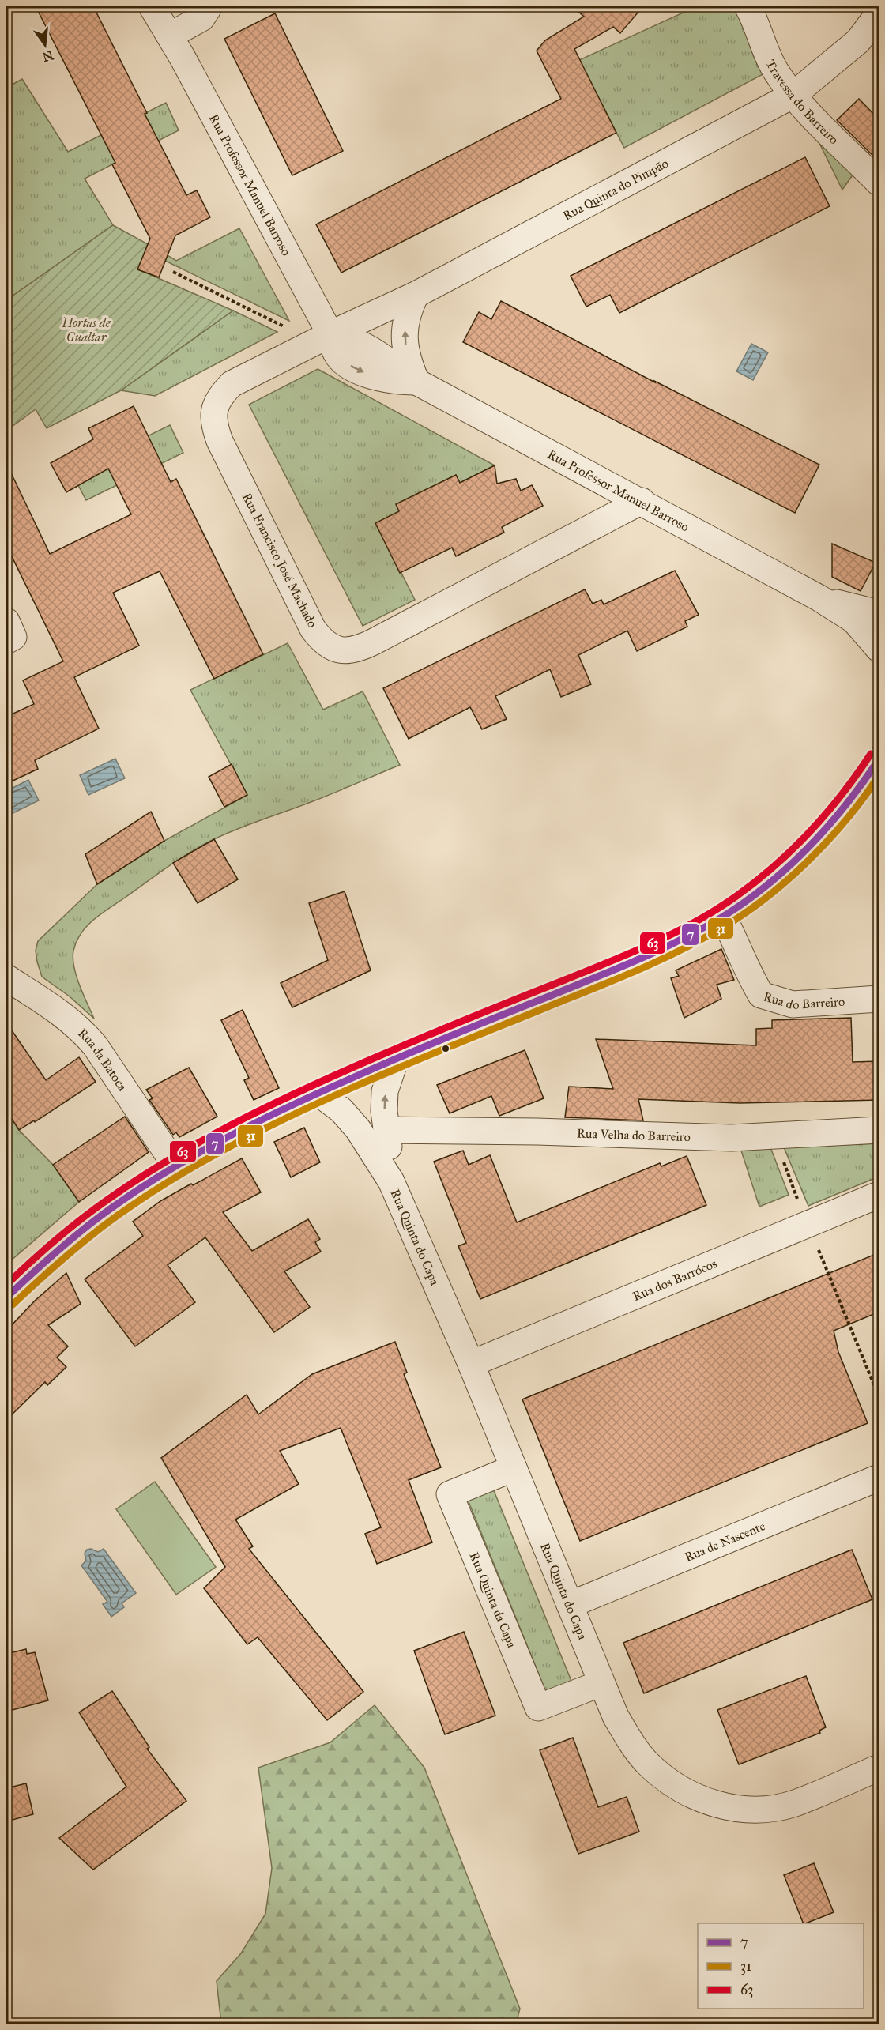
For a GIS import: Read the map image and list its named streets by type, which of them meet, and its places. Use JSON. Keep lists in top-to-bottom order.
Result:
{
  "streets": {
    "street": [
      "Travessa do Barreiro",
      "Rua Professor Manuel Barroso",
      "Rua Quinta do Pimpão",
      "Rua Francisco José Machado",
      "Rua do Barreiro",
      "Rua da Batoca",
      "Rua Velha do Barreiro",
      "Rua Quinta do Capa",
      "Rua dos Barrócos",
      "Rua de Nascente",
      "Rua Quinta da Capa"
    ]
  },
  "crossings": [
    ["Travessa do Barreiro", "Rua Quinta do Pimpão"],
    ["Rua Professor Manuel Barroso", "Rua Quinta do Pimpão"],
    ["Rua Professor Manuel Barroso", "Rua Francisco José Machado"],
    ["Rua Quinta do Pimpão", "Rua Francisco José Machado"],
    ["Rua Quinta do Capa", "Rua dos Barrócos"],
    ["Rua Quinta do Capa", "Rua de Nascente"],
    ["Rua Quinta do Capa", "Rua Quinta da Capa"]
  ],
  "parks": ["Hortas de Gualtar"],
  "lines": ["transit line 63", "transit line 7", "transit line 31"],
  "legend": ["7", "31", "63"],
  "north": "bottom"
}
